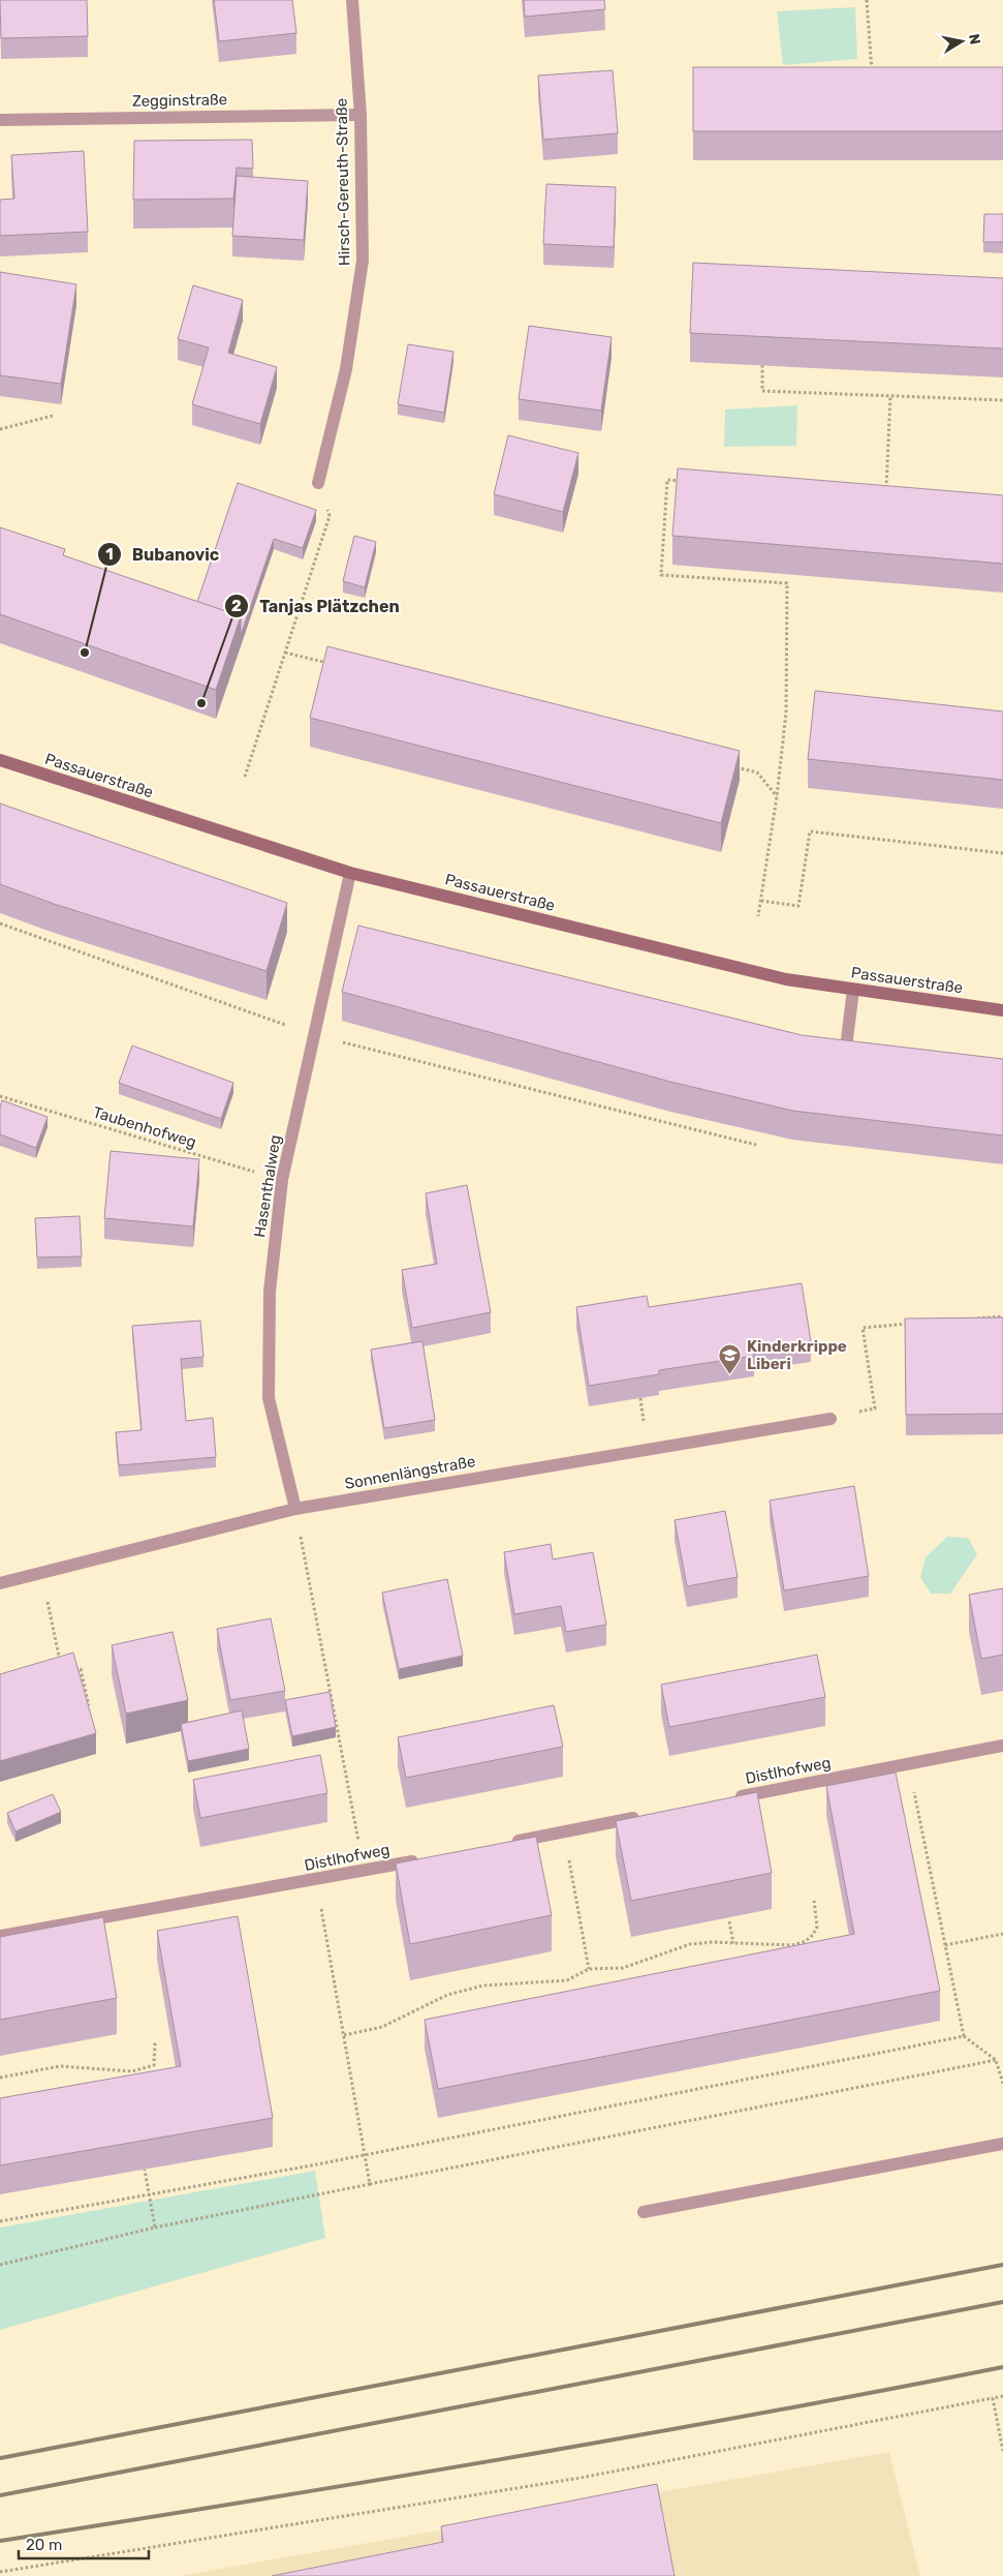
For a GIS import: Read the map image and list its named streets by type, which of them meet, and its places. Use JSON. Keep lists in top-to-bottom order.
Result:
{
  "streets": {
    "street": [
      "Zegginstraße",
      "Hirsch-Gereuth-Straße",
      "Passauerstraße",
      "Hasenthalweg",
      "Sonnenlängstraße",
      "Distlhofweg"
    ],
    "path": ["Taubenhofweg"]
  },
  "crossings": [
    ["Zegginstraße", "Hirsch-Gereuth-Straße"],
    ["Passauerstraße", "Hasenthalweg"],
    ["Taubenhofweg", "Hasenthalweg"],
    ["Hasenthalweg", "Sonnenlängstraße"]
  ],
  "places": {
    "other": ["Bubanovic", "Tanjas Plätzchen"],
    "school or university": ["Kinderkrippe Liberi"]
  },
  "scale_bar": "20 m",
  "north": "right"
}
